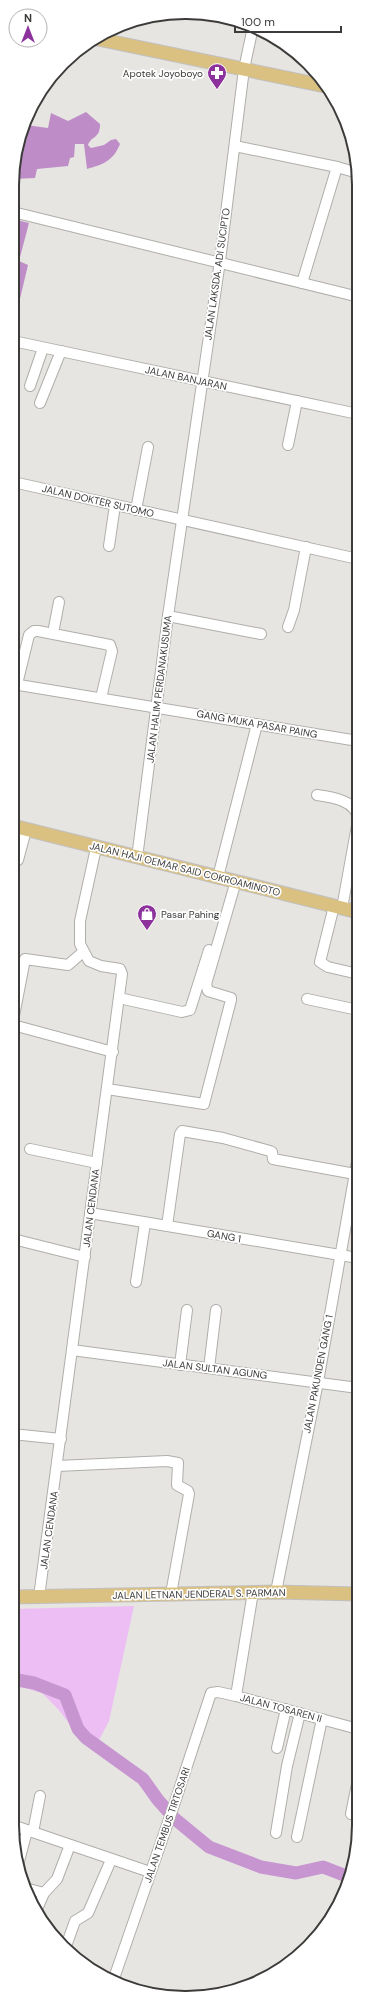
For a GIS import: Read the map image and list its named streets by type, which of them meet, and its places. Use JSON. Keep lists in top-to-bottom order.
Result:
{
  "streets": {
    "main road": ["JALAN HAJI OEMAR SAID COKROAMINOTO", "JALAN LETNAN JENDERAL S. PARMAN"],
    "street": [
      "JALAN LAKSDA. ADI SUCIPTO",
      "JALAN BANJARAN",
      "JALAN DOKTER SUTOMO",
      "JALAN HALIM PERDANAKUSUMA",
      "GANG MUKA PASAR PAING",
      "JALAN CENDANA",
      "GANG 1",
      "JALAN SULTAN AGUNG",
      "JALAN PAKUNDEN GANG 1",
      "JALAN TOSAREN II",
      "JALAN TEMBUS TIRTOSARI"
    ]
  },
  "crossings": [
    ["JALAN LAKSDA. ADI SUCIPTO", "JALAN BANJARAN"],
    ["JALAN LAKSDA. ADI SUCIPTO", "JALAN DOKTER SUTOMO"],
    ["JALAN LAKSDA. ADI SUCIPTO", "JALAN HALIM PERDANAKUSUMA"],
    ["JALAN DOKTER SUTOMO", "JALAN HALIM PERDANAKUSUMA"],
    ["JALAN HALIM PERDANAKUSUMA", "GANG MUKA PASAR PAING"],
    ["JALAN HALIM PERDANAKUSUMA", "JALAN HAJI OEMAR SAID COKROAMINOTO"],
    ["JALAN CENDANA", "GANG 1"],
    ["JALAN CENDANA", "JALAN SULTAN AGUNG"],
    ["JALAN CENDANA", "JALAN LETNAN JENDERAL S. PARMAN"],
    ["GANG 1", "JALAN PAKUNDEN GANG 1"],
    ["JALAN SULTAN AGUNG", "JALAN PAKUNDEN GANG 1"],
    ["JALAN PAKUNDEN GANG 1", "JALAN LETNAN JENDERAL S. PARMAN"],
    ["JALAN LETNAN JENDERAL S. PARMAN", "JALAN TOSAREN II"],
    ["JALAN TOSAREN II", "JALAN TEMBUS TIRTOSARI"]
  ],
  "places": {
    "pharmacy": ["Apotek Joyoboyo"],
    "shop": ["Pasar Pahing"]
  },
  "scale_bar": "100 m",
  "north": "top"
}
